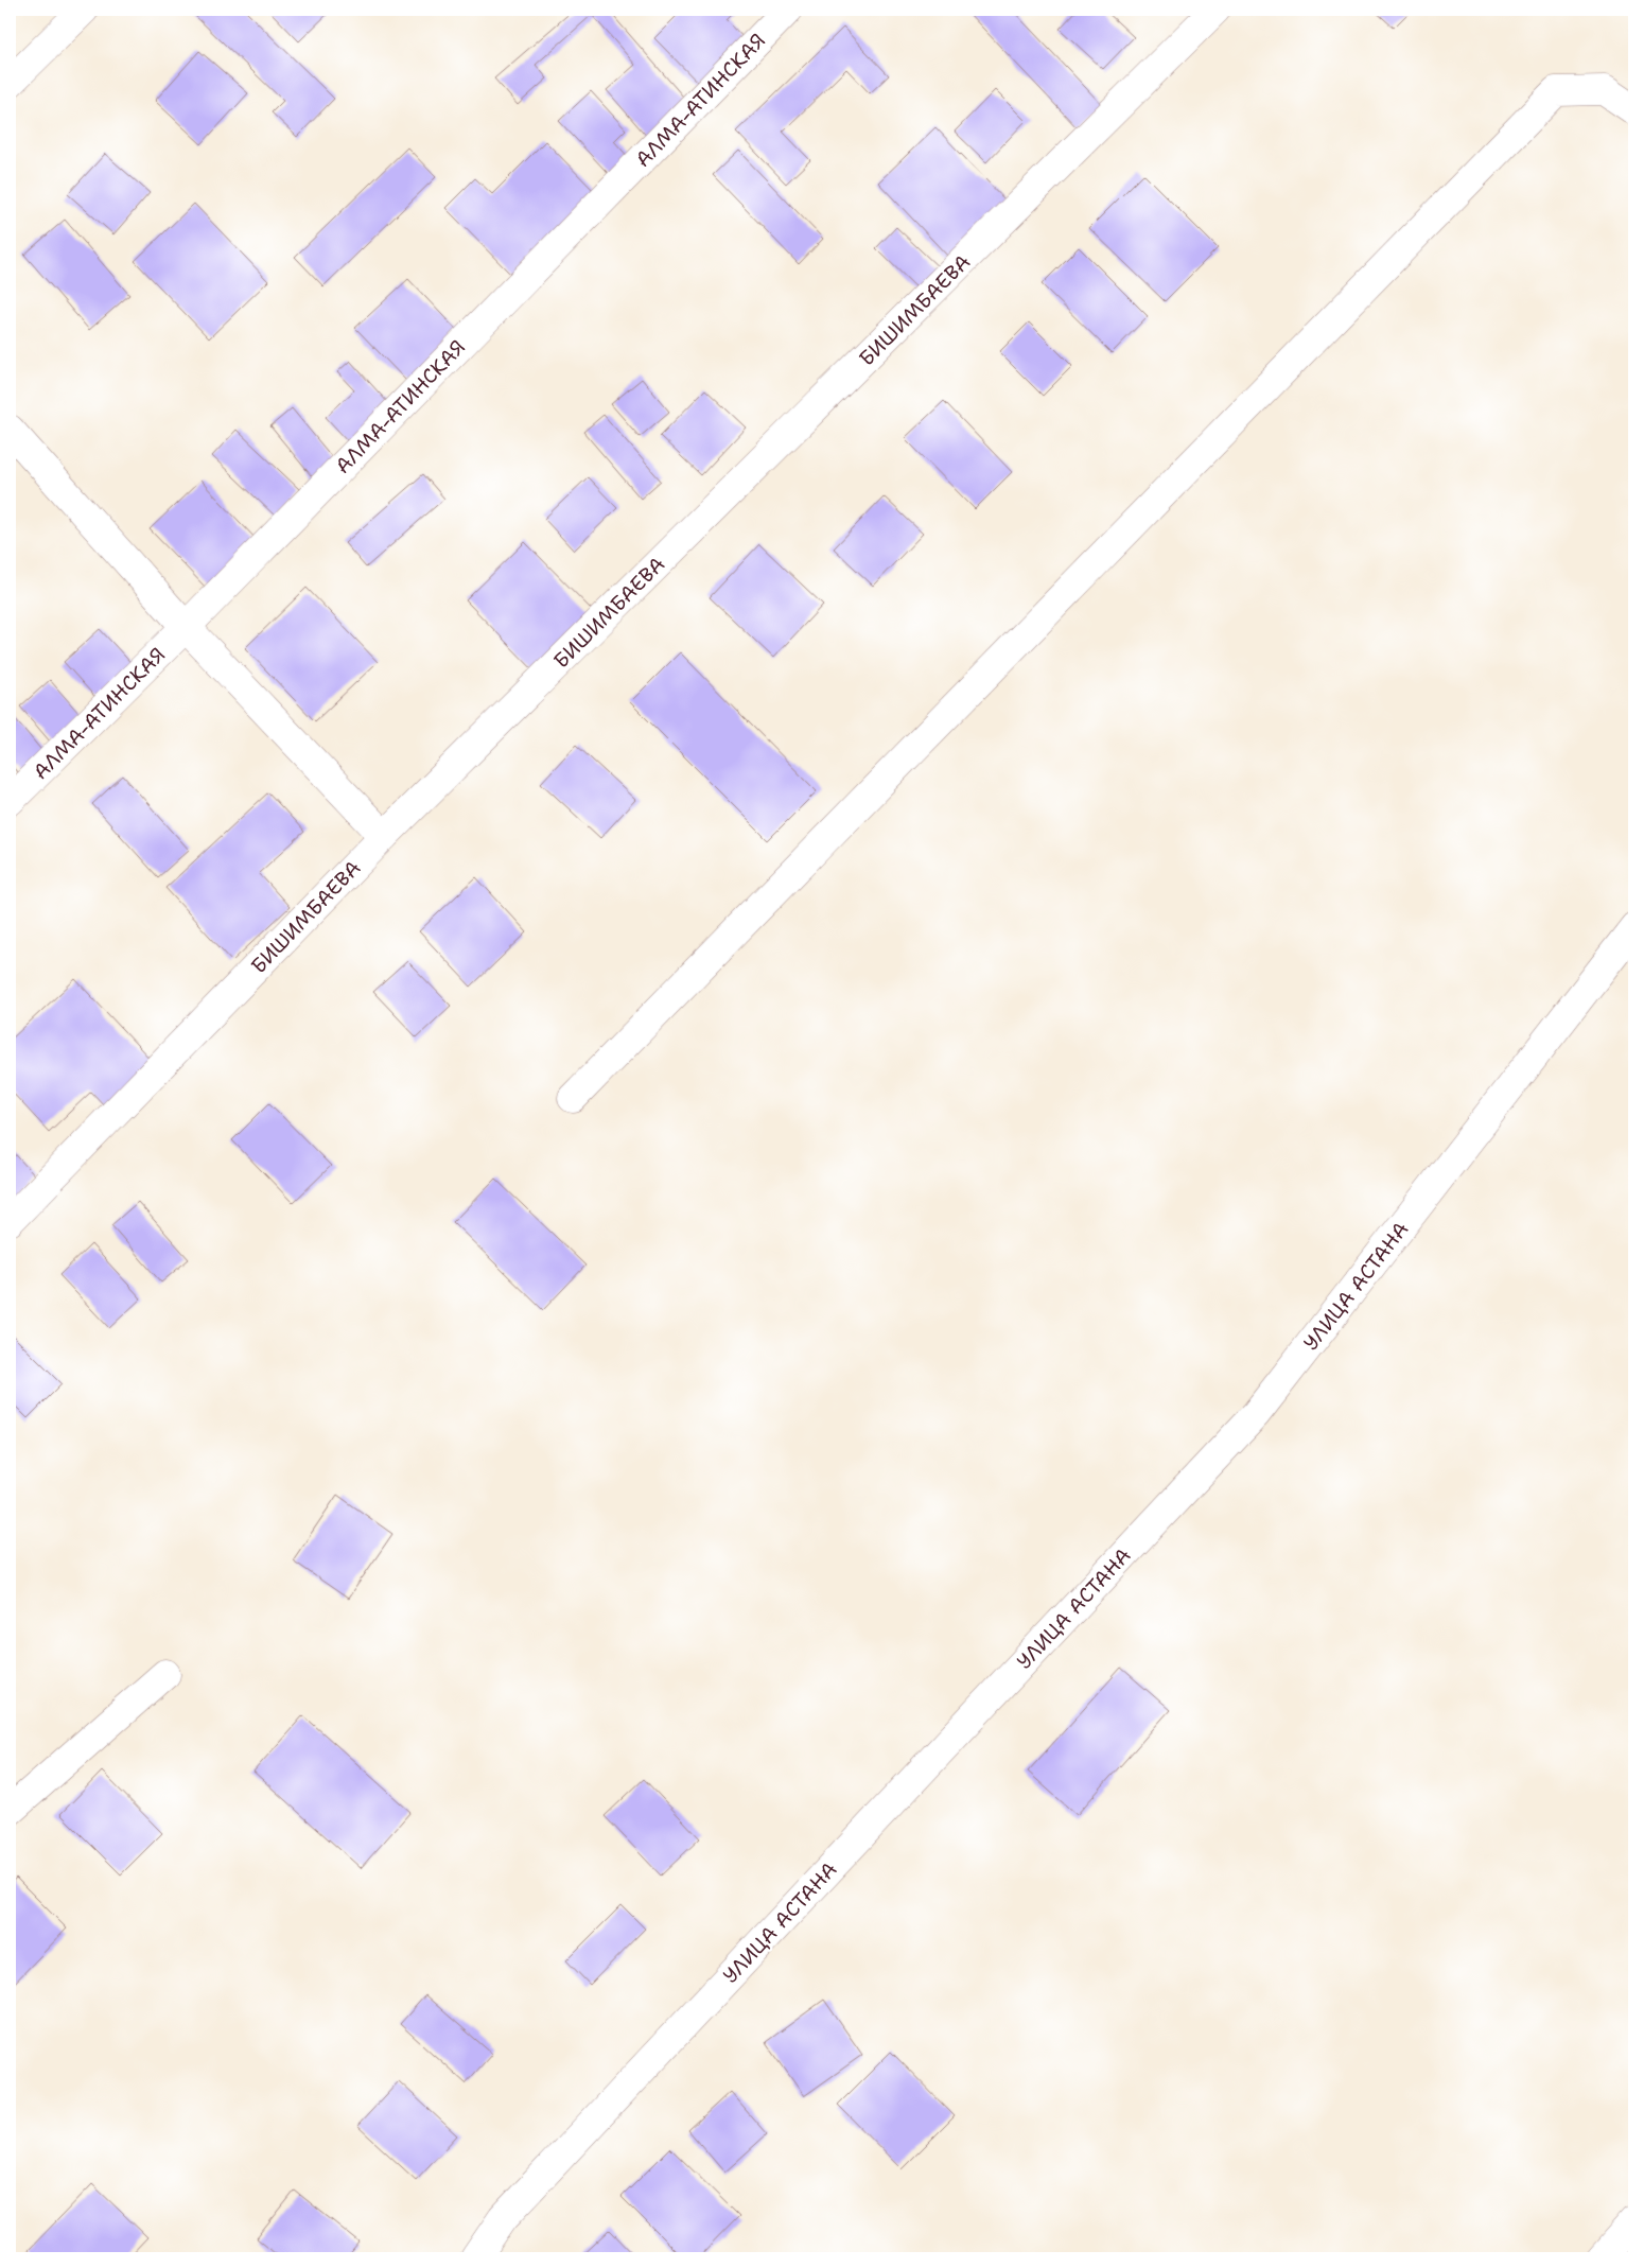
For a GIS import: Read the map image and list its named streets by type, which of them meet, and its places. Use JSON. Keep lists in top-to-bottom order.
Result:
{
  "streets": {
    "street": ["АЛМА-АТИНСКАЯ", "БИШИМБАЕВА", "УЛИЦА АСТАНА"]
  }
}
